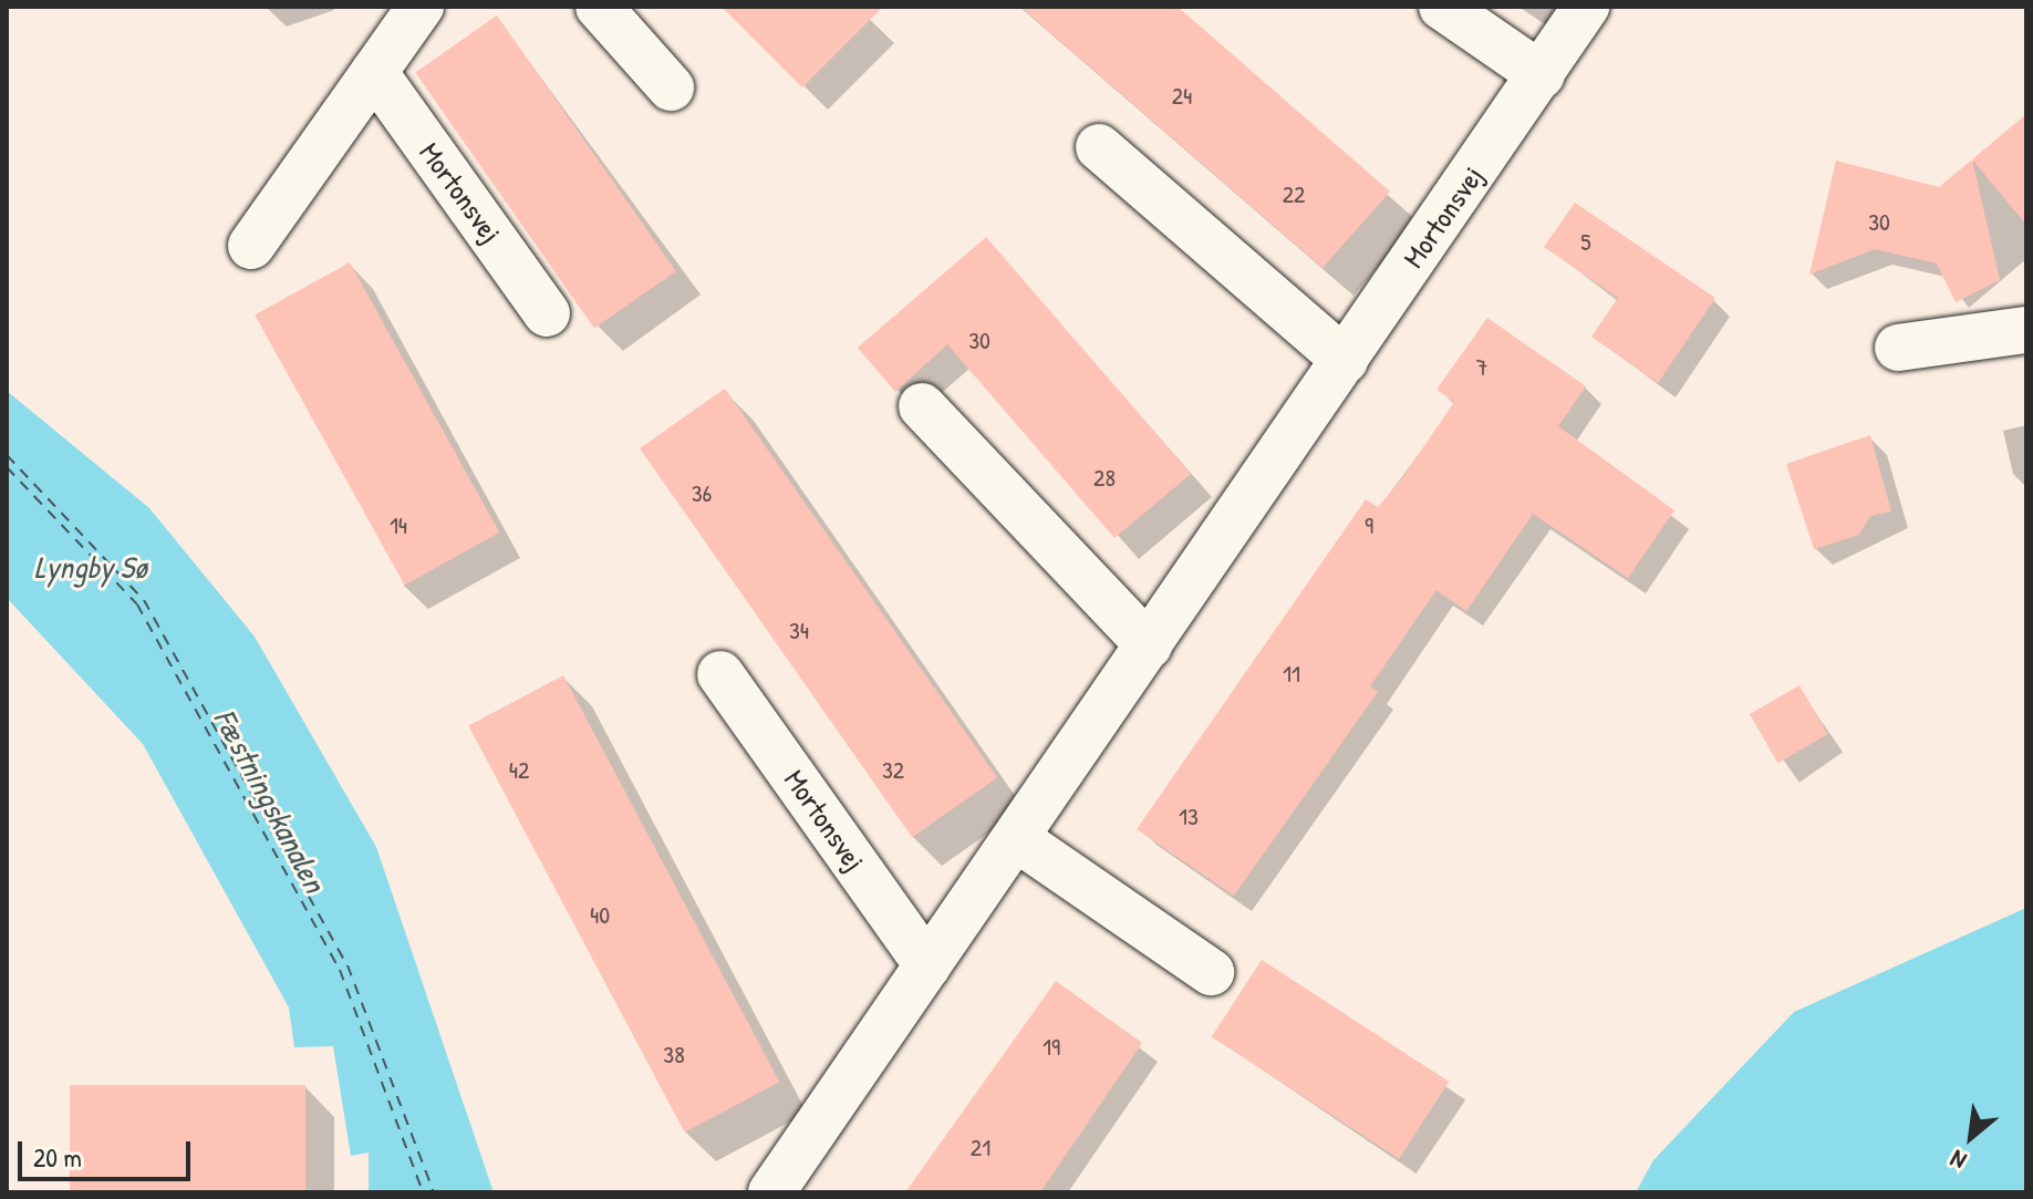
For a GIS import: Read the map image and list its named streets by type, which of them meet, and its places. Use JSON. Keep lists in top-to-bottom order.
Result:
{
  "streets": {
    "street": ["Mortonsvej"]
  },
  "water": ["Lyngby Sø", "Fæstningskanalen"],
  "house_numbers": [
    "24",
    "22",
    "30",
    "5",
    "30",
    "7",
    "28",
    "36",
    "14",
    "9",
    "34",
    "11",
    "42",
    "32",
    "13",
    "40",
    "19",
    "38",
    "21"
  ],
  "scale_bar": "20 m",
  "north": "bottom left"
}
